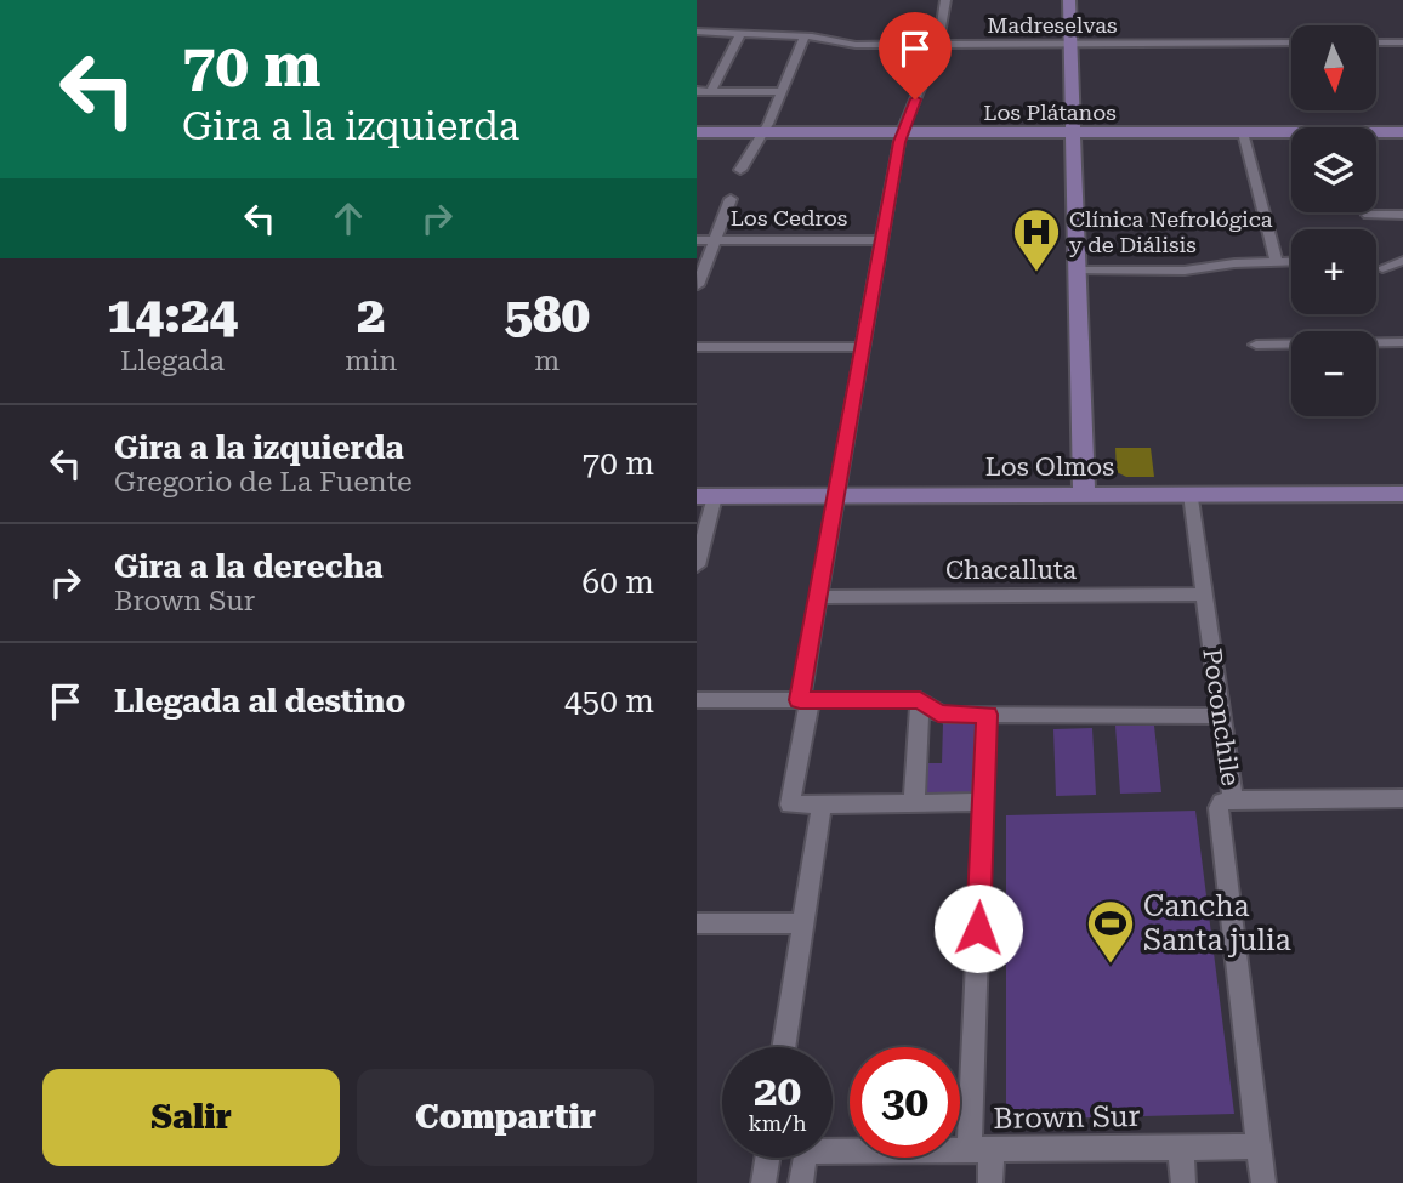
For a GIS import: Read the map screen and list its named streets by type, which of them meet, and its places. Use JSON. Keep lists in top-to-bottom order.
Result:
{
  "streets": {
    "street": [
      "Madreselvas",
      "Los Plátanos",
      "Los Cedros",
      "Los Olmos",
      "Chacalluta",
      "Poconchile",
      "Brown Sur"
    ]
  },
  "crossings": [
    ["Los Olmos", "Poconchile"],
    ["Chacalluta", "Poconchile"],
    ["Poconchile", "Brown Sur"]
  ],
  "places": {
    "hospital": ["Clínica Nefrológica y de Diálisis"],
    "sports": ["Cancha Santa julia"]
  },
  "north": "bottom",
  "page": {
    "turn": ["70 m", "Gira a la izquierda"],
    "map_buttons": ["+", "−"],
    "eta": [
      "14:24",
      "Llegada",
      "2",
      "min",
      "580",
      "m"
    ],
    "list": [
      {
        "name": "Gira a la izquierda",
        "note": "Gregorio de La Fuente",
        "value": "70 m"
      },
      {
        "name": "Gira a la derecha",
        "note": "Brown Sur",
        "value": "60 m"
      },
      {
        "name": "Llegada al destino",
        "value": "450 m"
      }
    ],
    "speed": "20 km/h",
    "limit": "30",
    "buttons": ["Salir", "Compartir"]
  }
}
